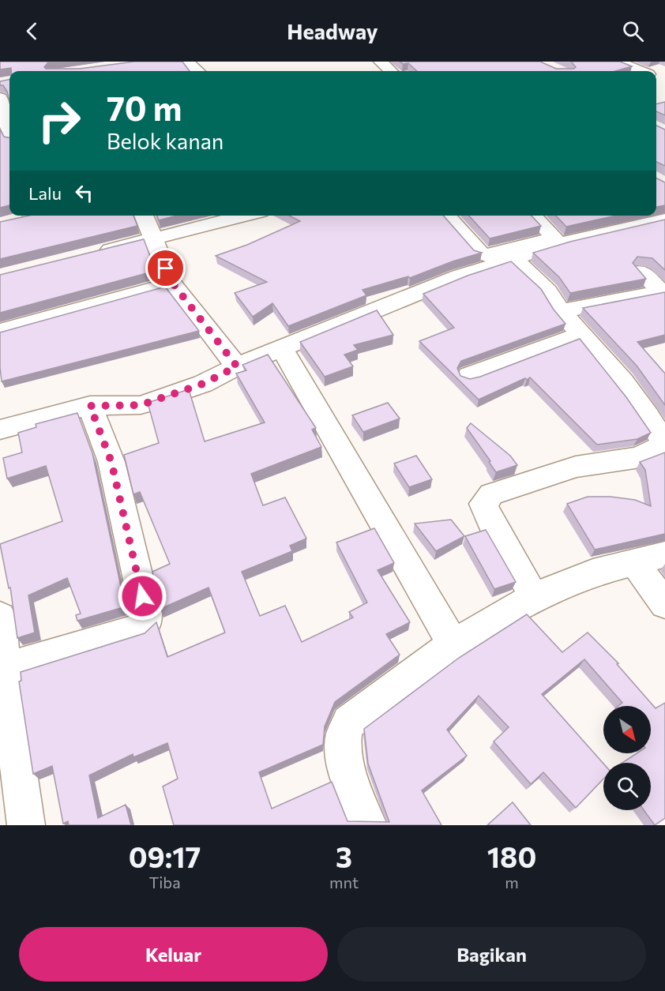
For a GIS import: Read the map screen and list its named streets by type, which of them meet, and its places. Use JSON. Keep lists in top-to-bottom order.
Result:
{
  "north": "bottom right",
  "page": {
    "header": "Headway",
    "turn": ["70 m", "Belok kanan"],
    "then": "Lalu",
    "eta": [
      "09:17",
      "Tiba",
      "3",
      "mnt",
      "180",
      "m"
    ],
    "buttons": ["Keluar", "Bagikan"]
  }
}
